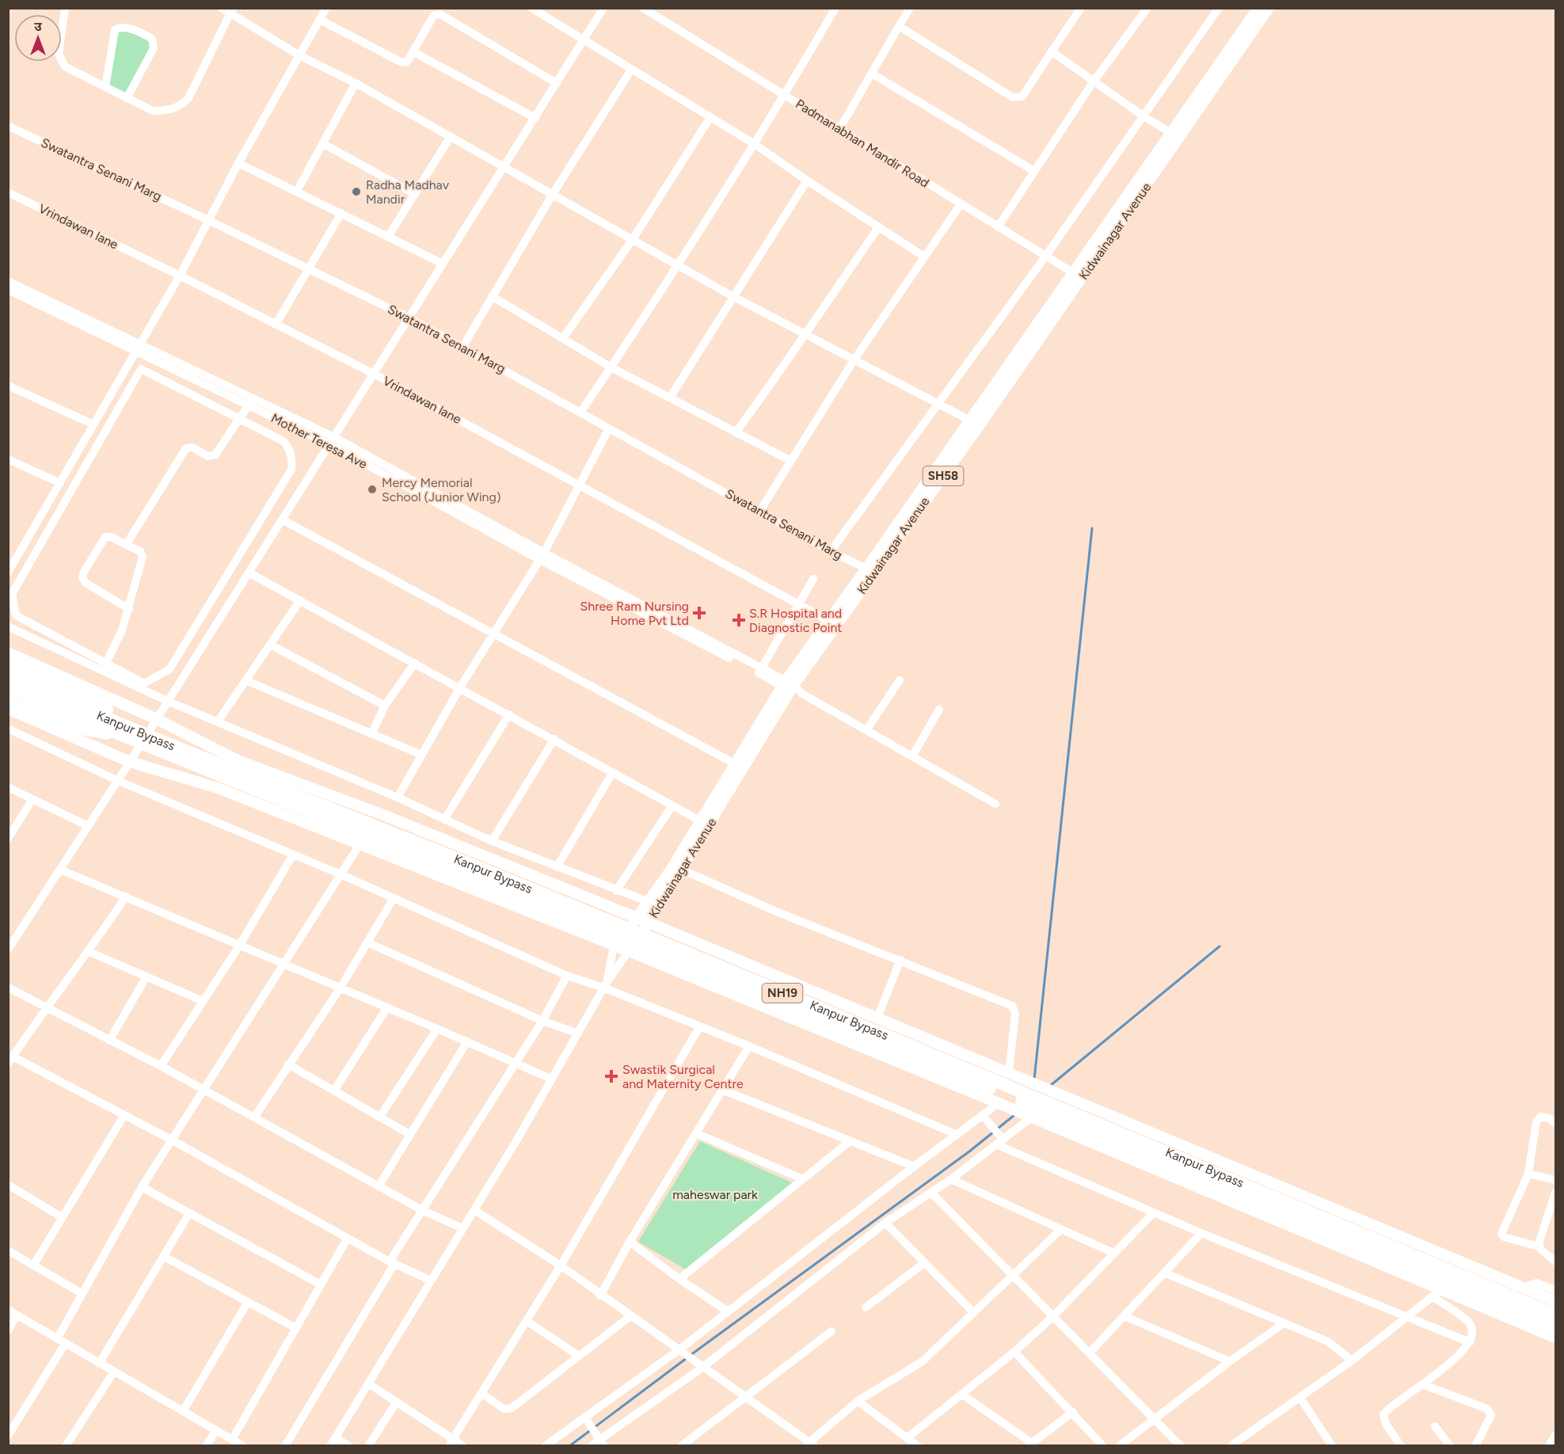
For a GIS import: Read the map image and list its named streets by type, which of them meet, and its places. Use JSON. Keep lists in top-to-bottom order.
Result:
{
  "streets": {
    "highway": ["Kanpur Bypass", "NH19"],
    "main road": ["Kidwainagar Avenue", "SH58"],
    "street": ["Padmanabhan Mandir Road", "Swatantra Senani Marg", "Vrindawan lane"]
  },
  "crossings": [
    ["Padmanabhan Mandir Road", "Kidwainagar Avenue"],
    ["Swatantra Senani Marg", "Kidwainagar Avenue"],
    ["Vrindawan lane", "Kidwainagar Avenue"]
  ],
  "parks": ["maheswar park"],
  "places": {
    "other": ["Radha Madhav Mandir", "Mercy Memorial School (Junior Wing)"],
    "health": ["Shree Ram Nursing Home Pvt Ltd", "S.R Hospital and Diagnostic Point", "Swastik Surgical and Maternity Centre"]
  },
  "north": "top"
}
